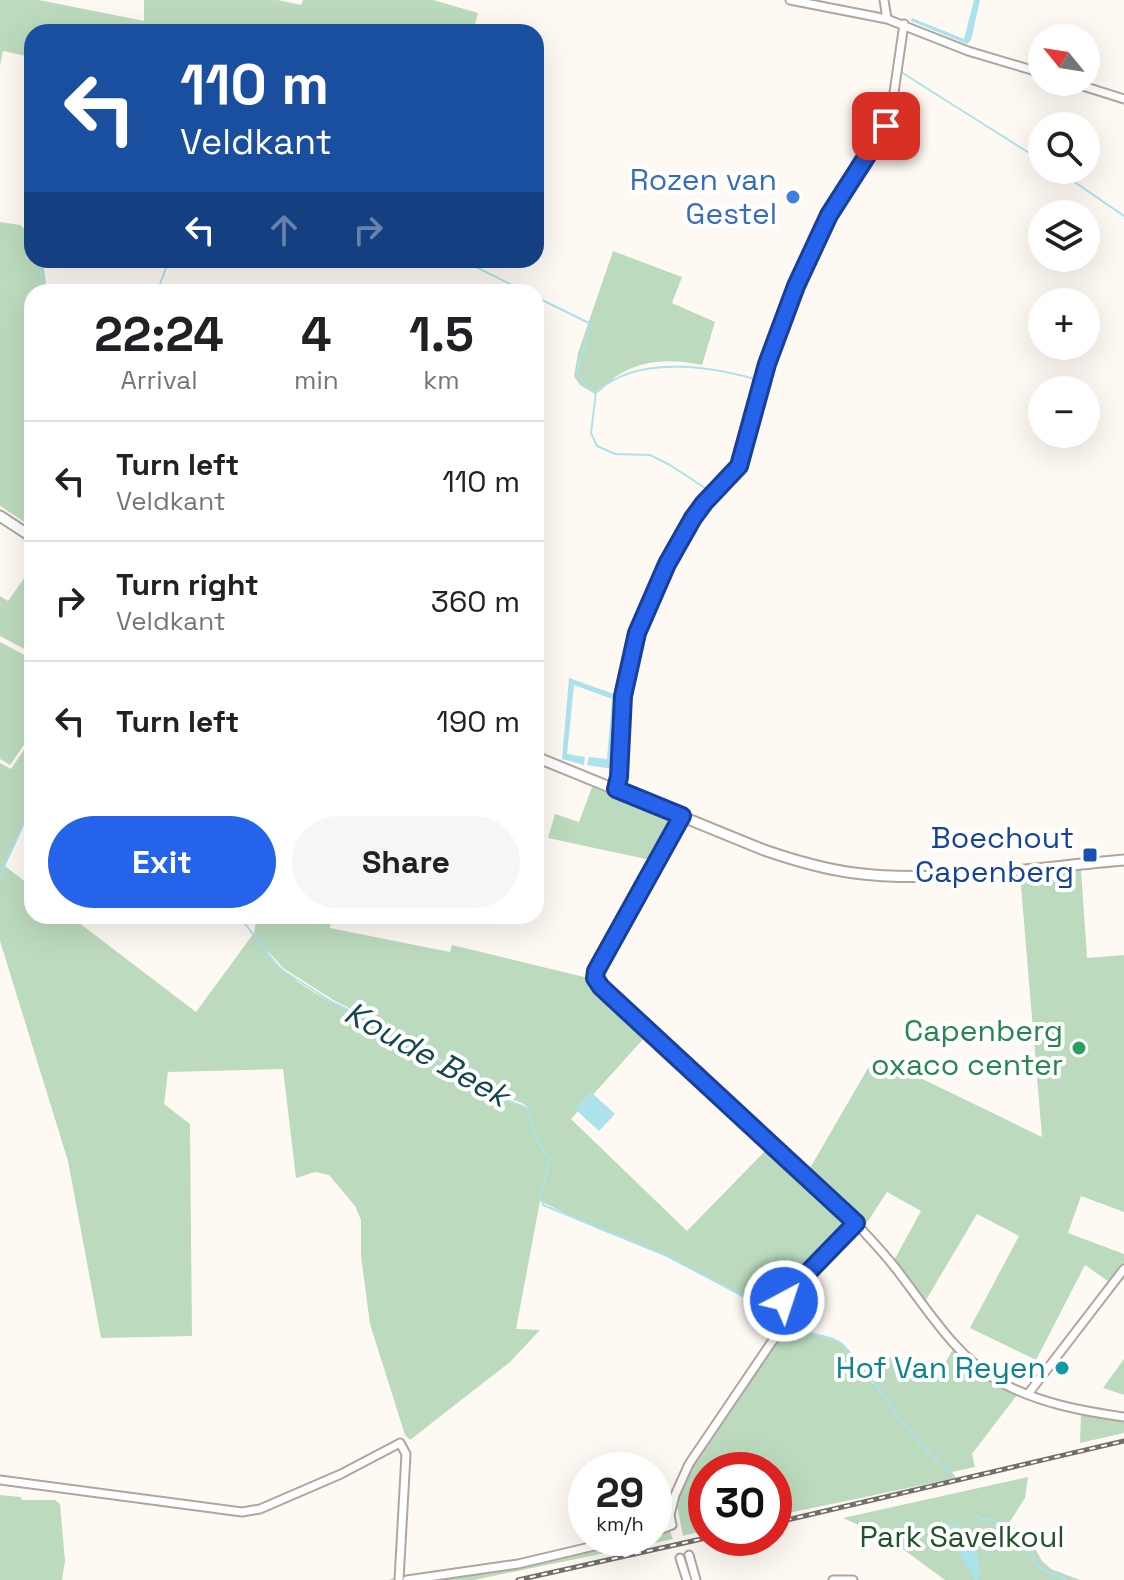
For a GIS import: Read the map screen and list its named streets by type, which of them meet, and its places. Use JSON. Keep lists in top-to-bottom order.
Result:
{
  "water": ["Koude Beek"],
  "parks": ["Park Savelkoul"],
  "places": {
    "other": ["Rozen van Gestel", "Capenberg oxaco center", "Hof Van Reyen"],
    "transit": ["Boechout Capenberg"]
  },
  "north": "top left",
  "page": {
    "map_buttons": ["+", "−"],
    "turn": ["110 m", "Veldkant"],
    "eta": [
      "22:24",
      "Arrival",
      "4",
      "min",
      "1.5",
      "km"
    ],
    "list": [
      {
        "name": "Turn left",
        "note": "Veldkant",
        "value": "110 m"
      },
      {
        "name": "Turn right",
        "note": "Veldkant",
        "value": "360 m"
      },
      {
        "name": "Turn left",
        "value": "190 m"
      }
    ],
    "buttons": ["Exit", "Share"],
    "speed": "29 km/h",
    "limit": "30"
  }
}
